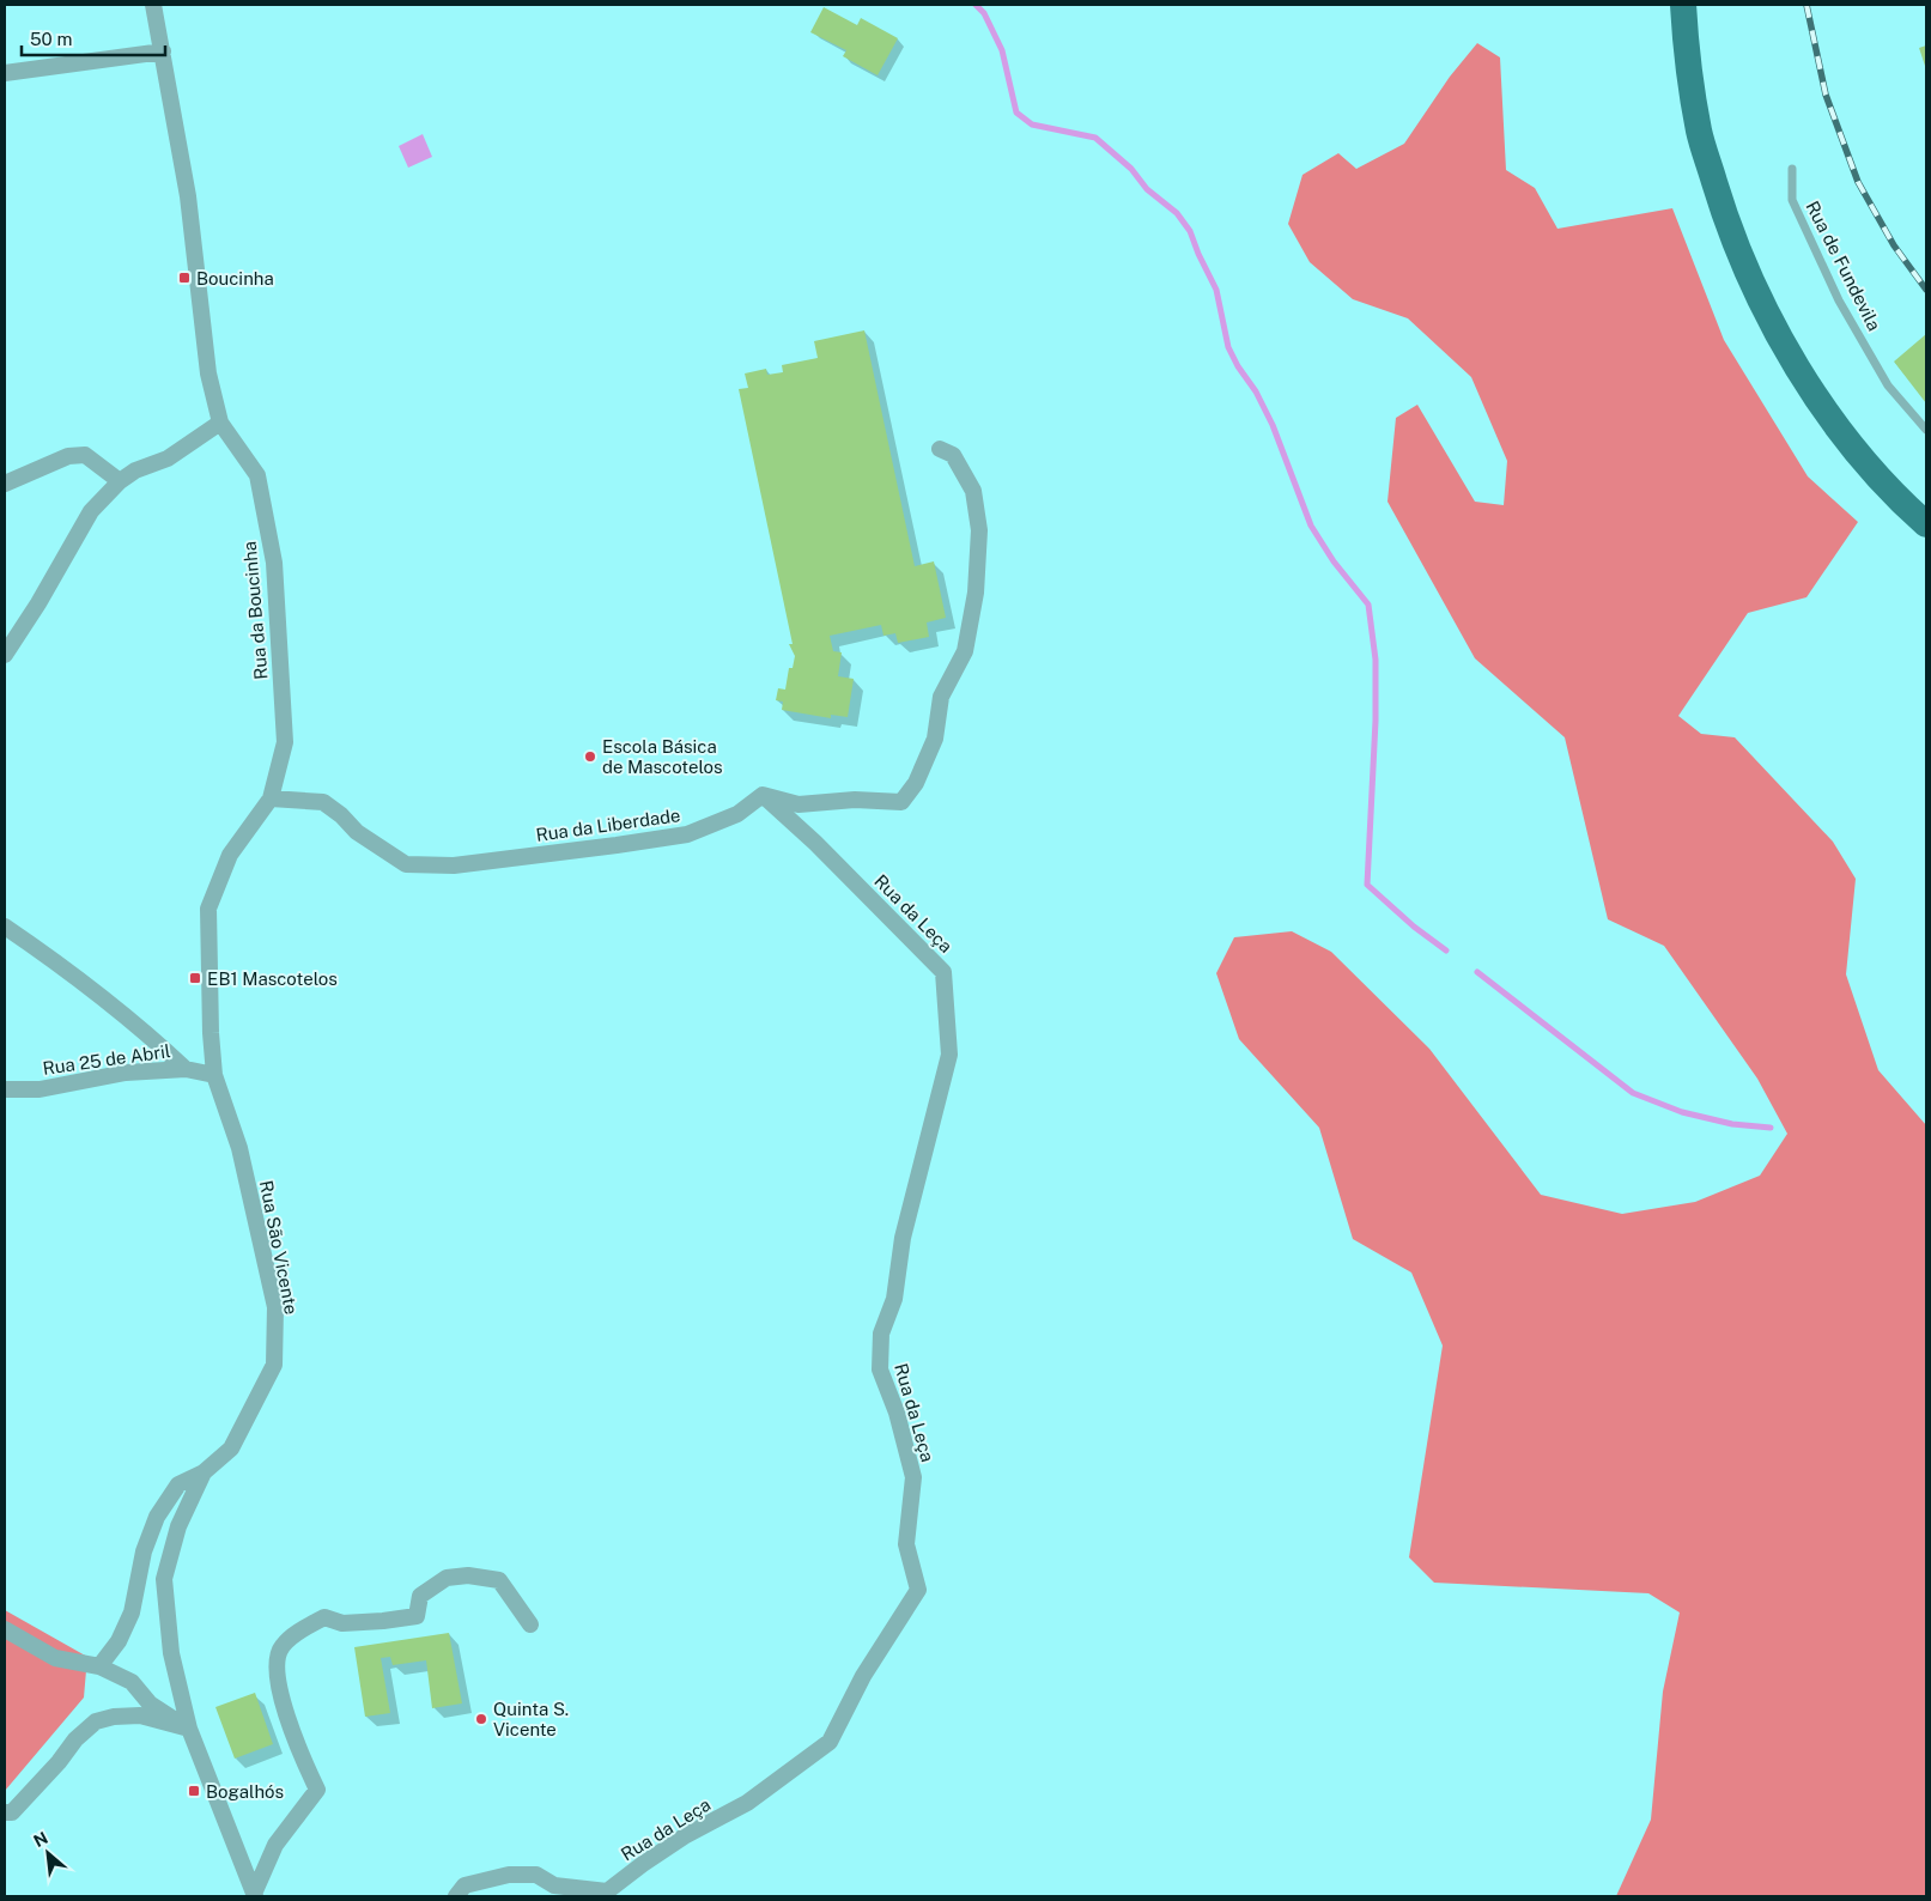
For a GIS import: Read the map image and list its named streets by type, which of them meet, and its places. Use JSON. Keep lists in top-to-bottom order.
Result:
{
  "streets": {
    "street": [
      "Rua da Boucinha",
      "Rua da Liberdade",
      "Rua da Leça",
      "Rua 25 de Abril",
      "Rua São Vicente"
    ],
    "lane": ["Rua de Fundevila"]
  },
  "crossings": [
    ["Rua da Boucinha", "Rua da Liberdade"],
    ["Rua da Boucinha", "Rua São Vicente"],
    ["Rua da Liberdade", "Rua da Leça"],
    ["Rua da Liberdade", "Rua São Vicente"],
    ["Rua 25 de Abril", "Rua São Vicente"]
  ],
  "places": {
    "transit": ["Boucinha", "EB1 Mascotelos", "Bogalhós"],
    "other": ["Escola Básica de Mascotelos", "Quinta S. Vicente"]
  },
  "scale_bar": "50 m",
  "north": "top left"
}
